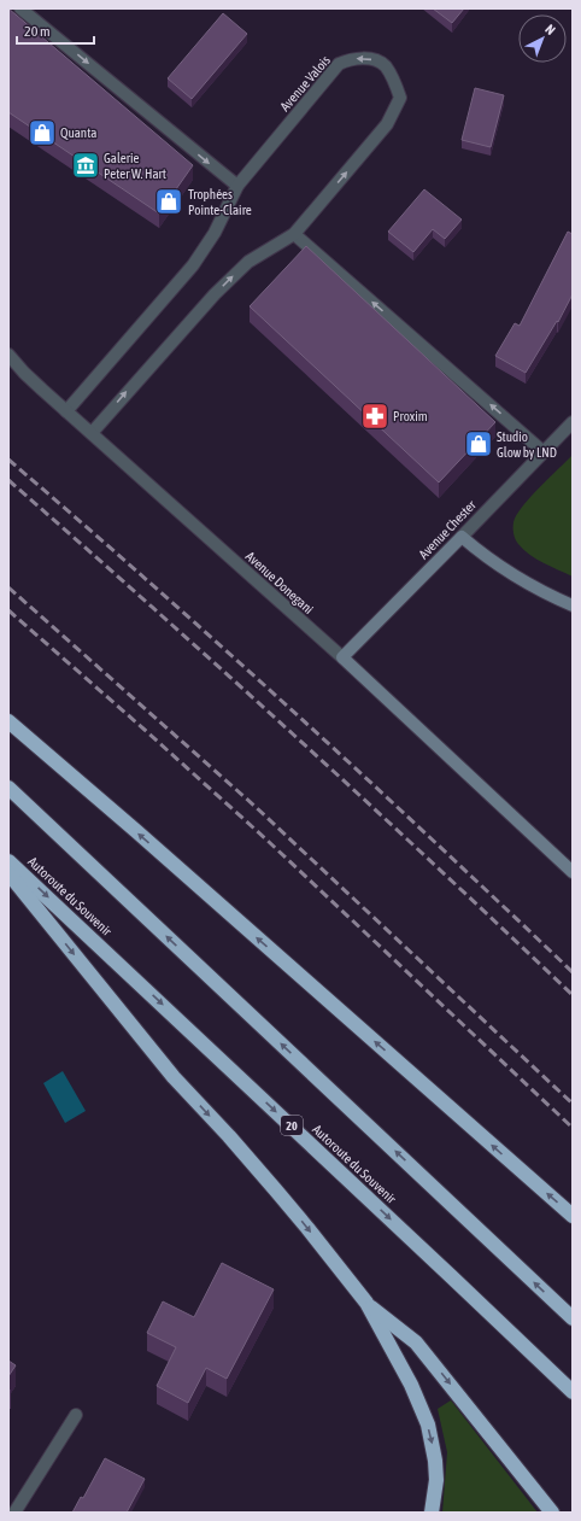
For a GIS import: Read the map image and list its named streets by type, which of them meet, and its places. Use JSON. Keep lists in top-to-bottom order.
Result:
{
  "streets": {
    "highway": ["Autoroute du Souvenir", "20"],
    "main road": ["Avenue Chester", "Avenue Donegani"],
    "street": ["Avenue Valois"]
  },
  "crossings": [
    ["Avenue Valois", "Avenue Donegani"],
    ["Avenue Chester", "Avenue Donegani"]
  ],
  "places": {
    "shop": ["Quanta", "Trophées Pointe-Claire", "Studio Glow by LND"],
    "museum": ["Galerie Peter W. Hart"],
    "pharmacy": ["Proxim"]
  },
  "scale_bar": "20 m",
  "north": "top right"
}
